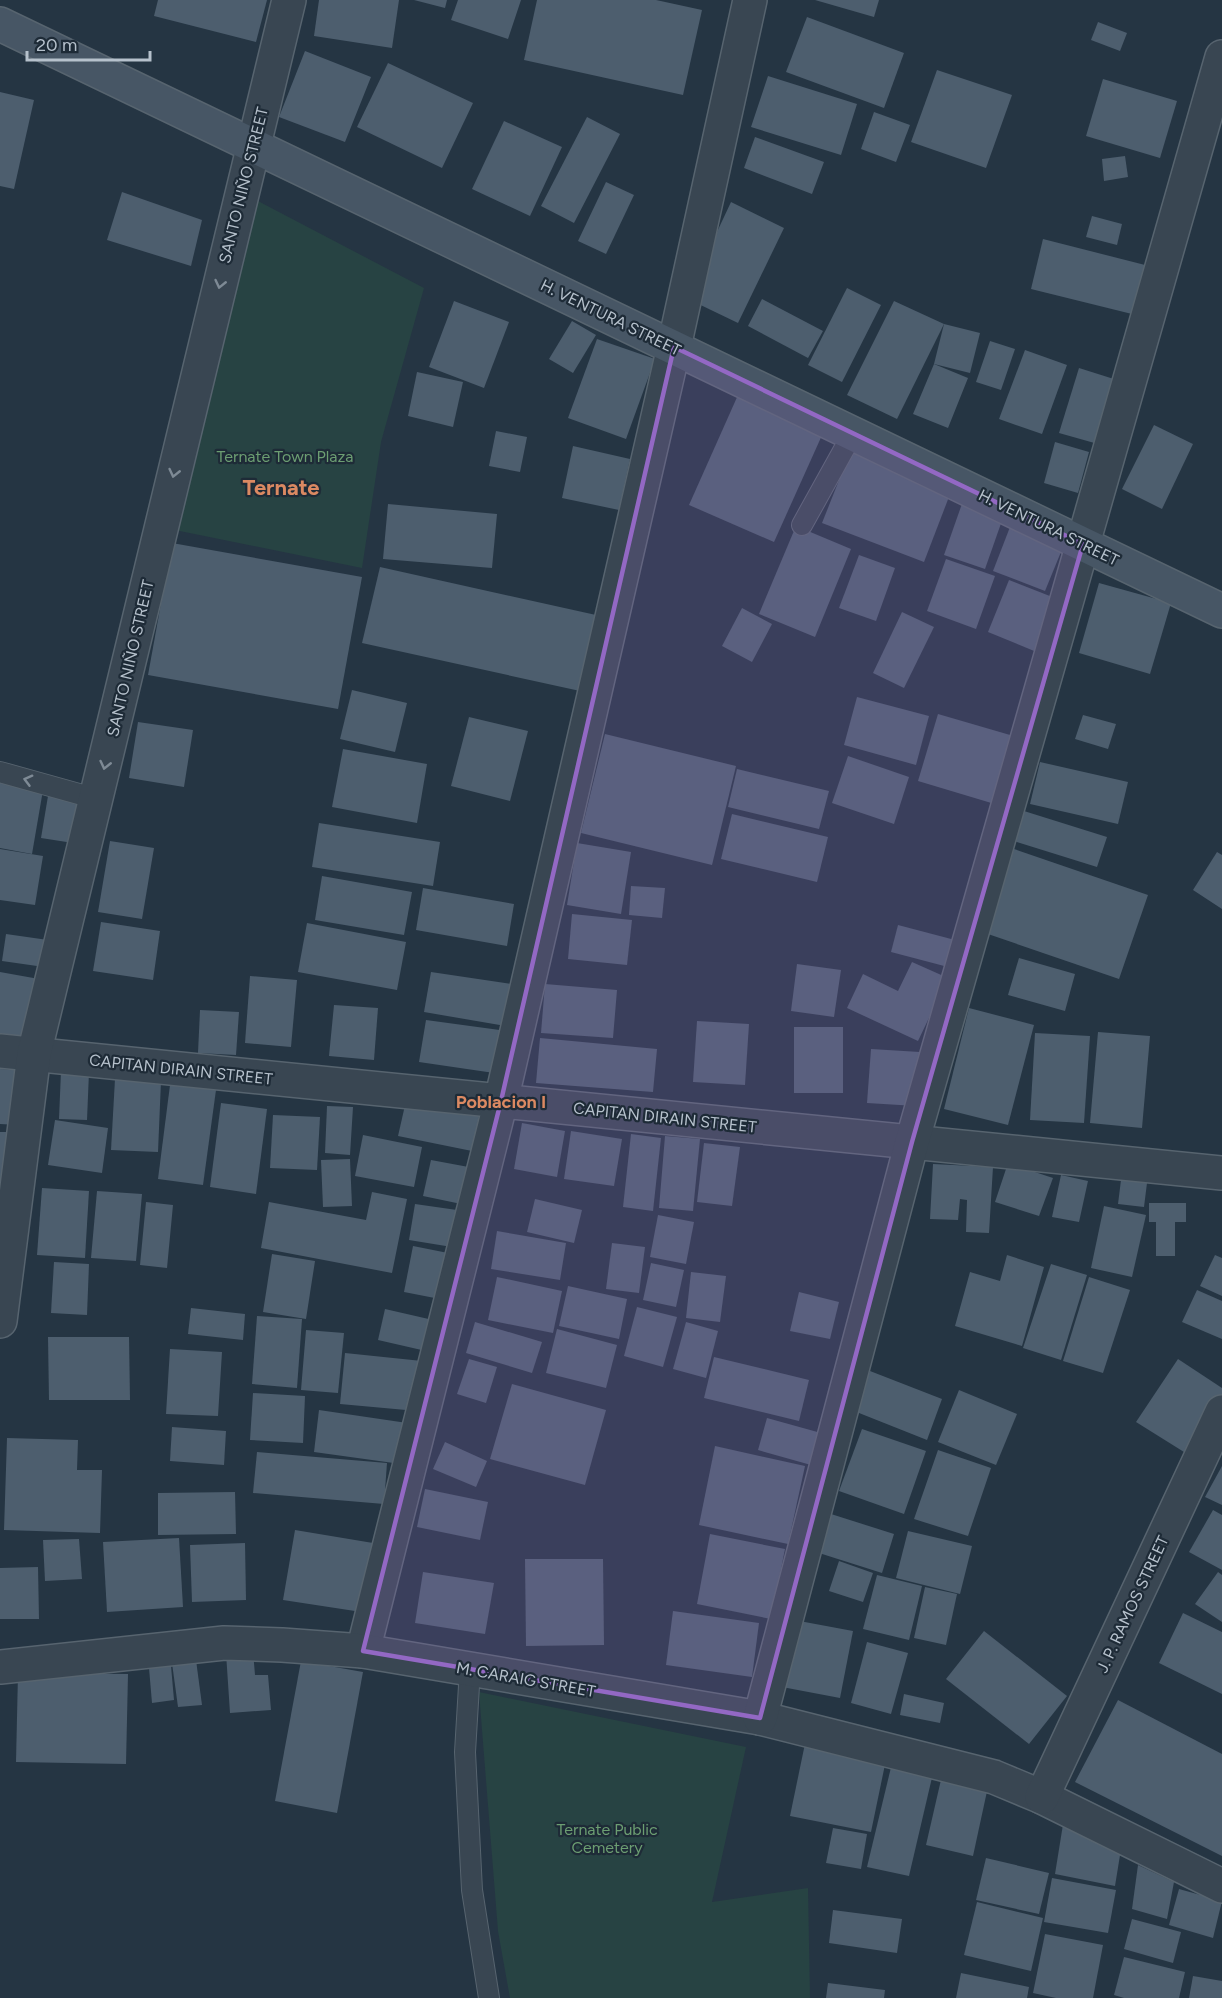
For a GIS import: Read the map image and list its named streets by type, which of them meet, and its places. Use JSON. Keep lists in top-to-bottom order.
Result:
{
  "streets": {
    "main road": ["H. VENTURA STREET"],
    "street": [
      "SANTO NIÑO STREET",
      "CAPITAN DIRAIN STREET",
      "J. P. RAMOS STREET",
      "M. CARAIG STREET"
    ]
  },
  "crossings": [
    ["SANTO NIÑO STREET", "H. VENTURA STREET"],
    ["SANTO NIÑO STREET", "CAPITAN DIRAIN STREET"],
    ["J. P. RAMOS STREET", "M. CARAIG STREET"]
  ],
  "one_way": ["SANTO NIÑO STREET"],
  "districts": ["Ternate", "Poblacion I"],
  "parks": ["Ternate Town Plaza", "Ternate Public Cemetery"],
  "scale_bar": "20 m"
}
